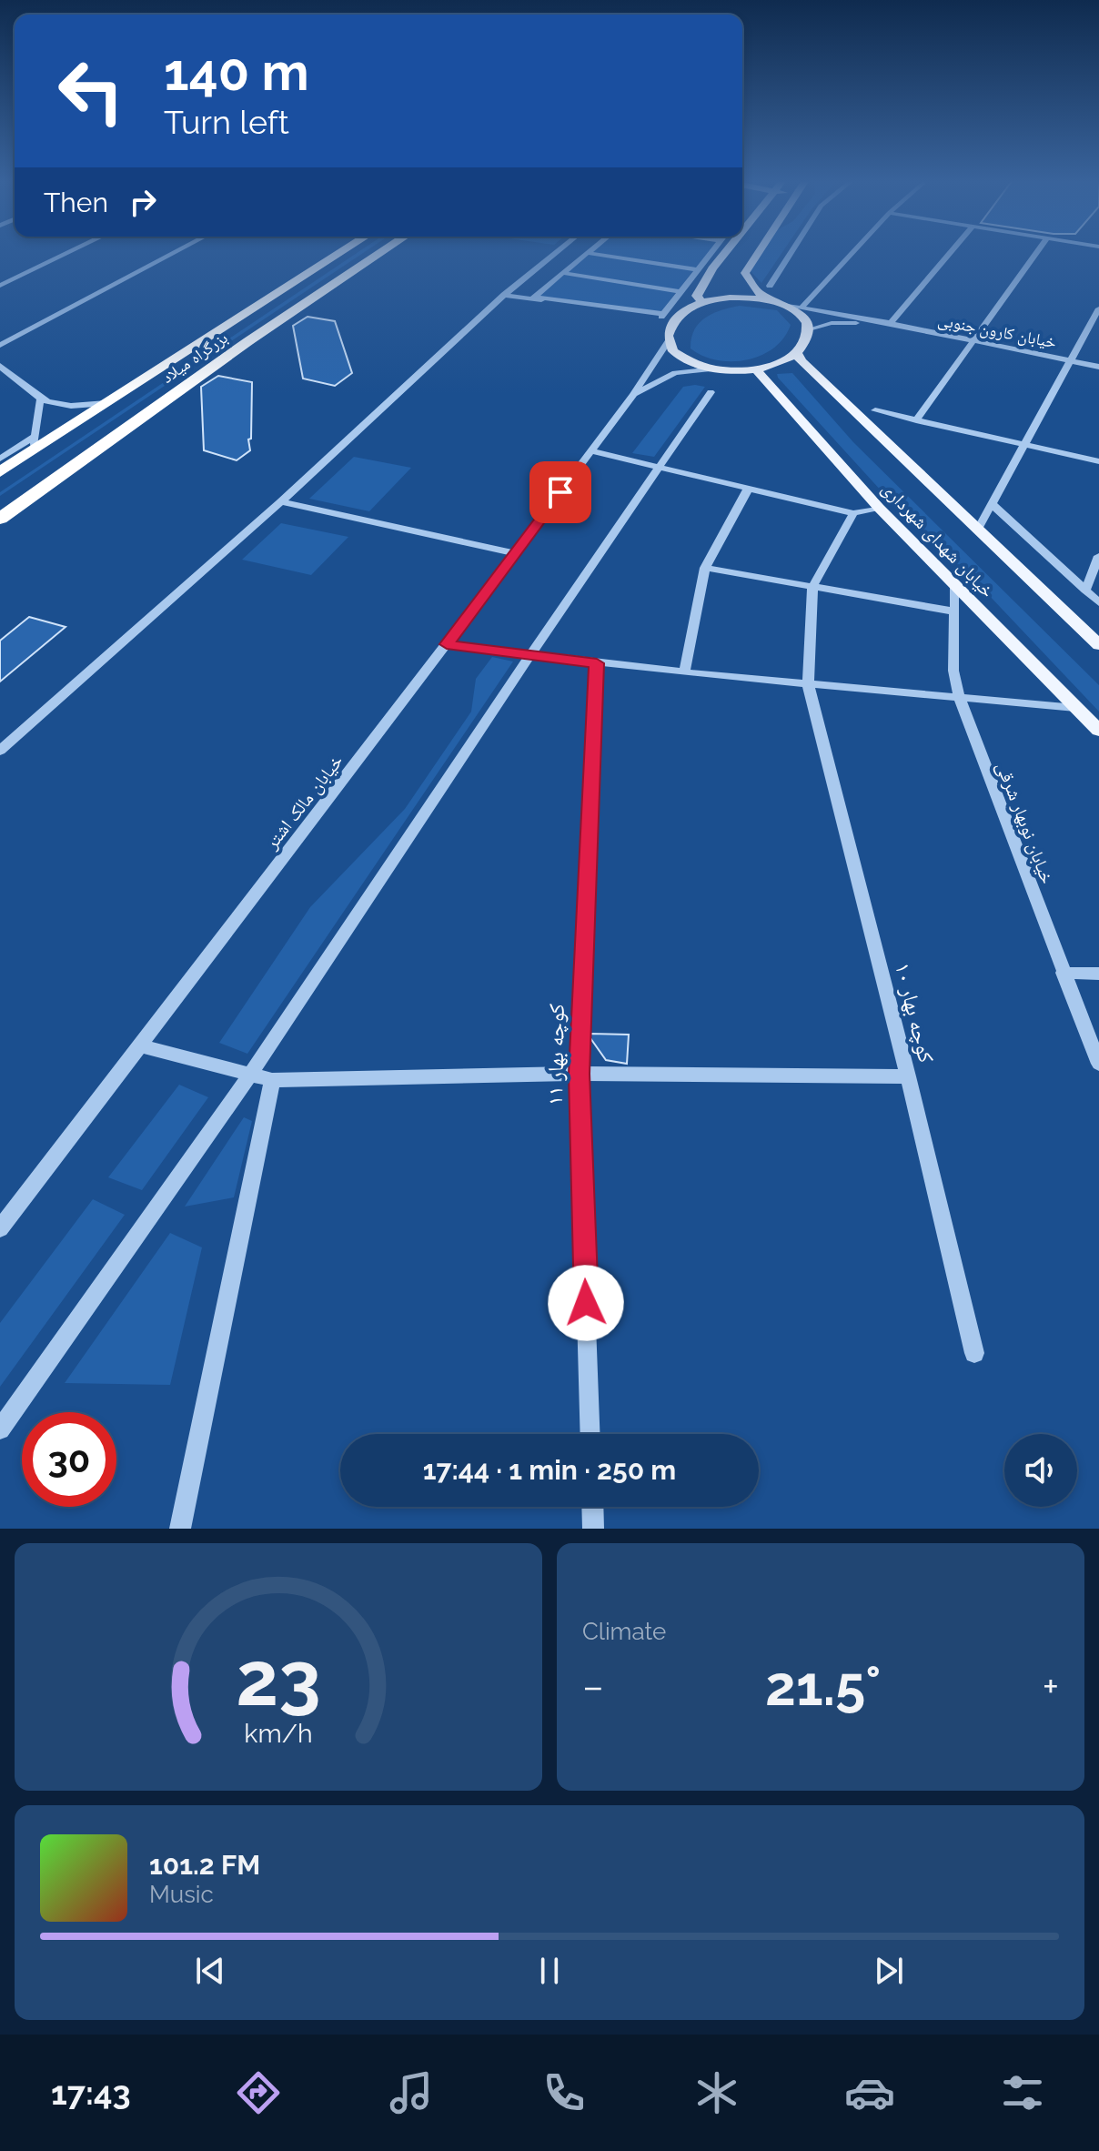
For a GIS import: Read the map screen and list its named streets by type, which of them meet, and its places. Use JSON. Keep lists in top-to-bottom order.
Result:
{
  "streets": {
    "highway": ["بزرگراه میلاد"],
    "main road": ["خیابان شهدای شهرداری"],
    "street": [
      "خیابان کارون جنوبی",
      "خیابان مالک اشتر",
      "خیابان نوبهار شرقی",
      "کوچه بهار ۱۰",
      "کوچه بهار ۱۱"
    ]
  },
  "crossings": [
    ["خیابان شهدای شهرداری", "خیابان نوبهار شرقی"]
  ],
  "page": {
    "turn": ["140 m", "Turn left"],
    "then": "Then",
    "limit": "30",
    "trip": "17:44 · 1 min · 250 m",
    "tile": "Climate",
    "heat": ["−", "21.5°", "+"],
    "song": ["101.2 FM", "Music"],
    "tabs": "17:43",
    "gauge": ["23", "km/h"]
  }
}
